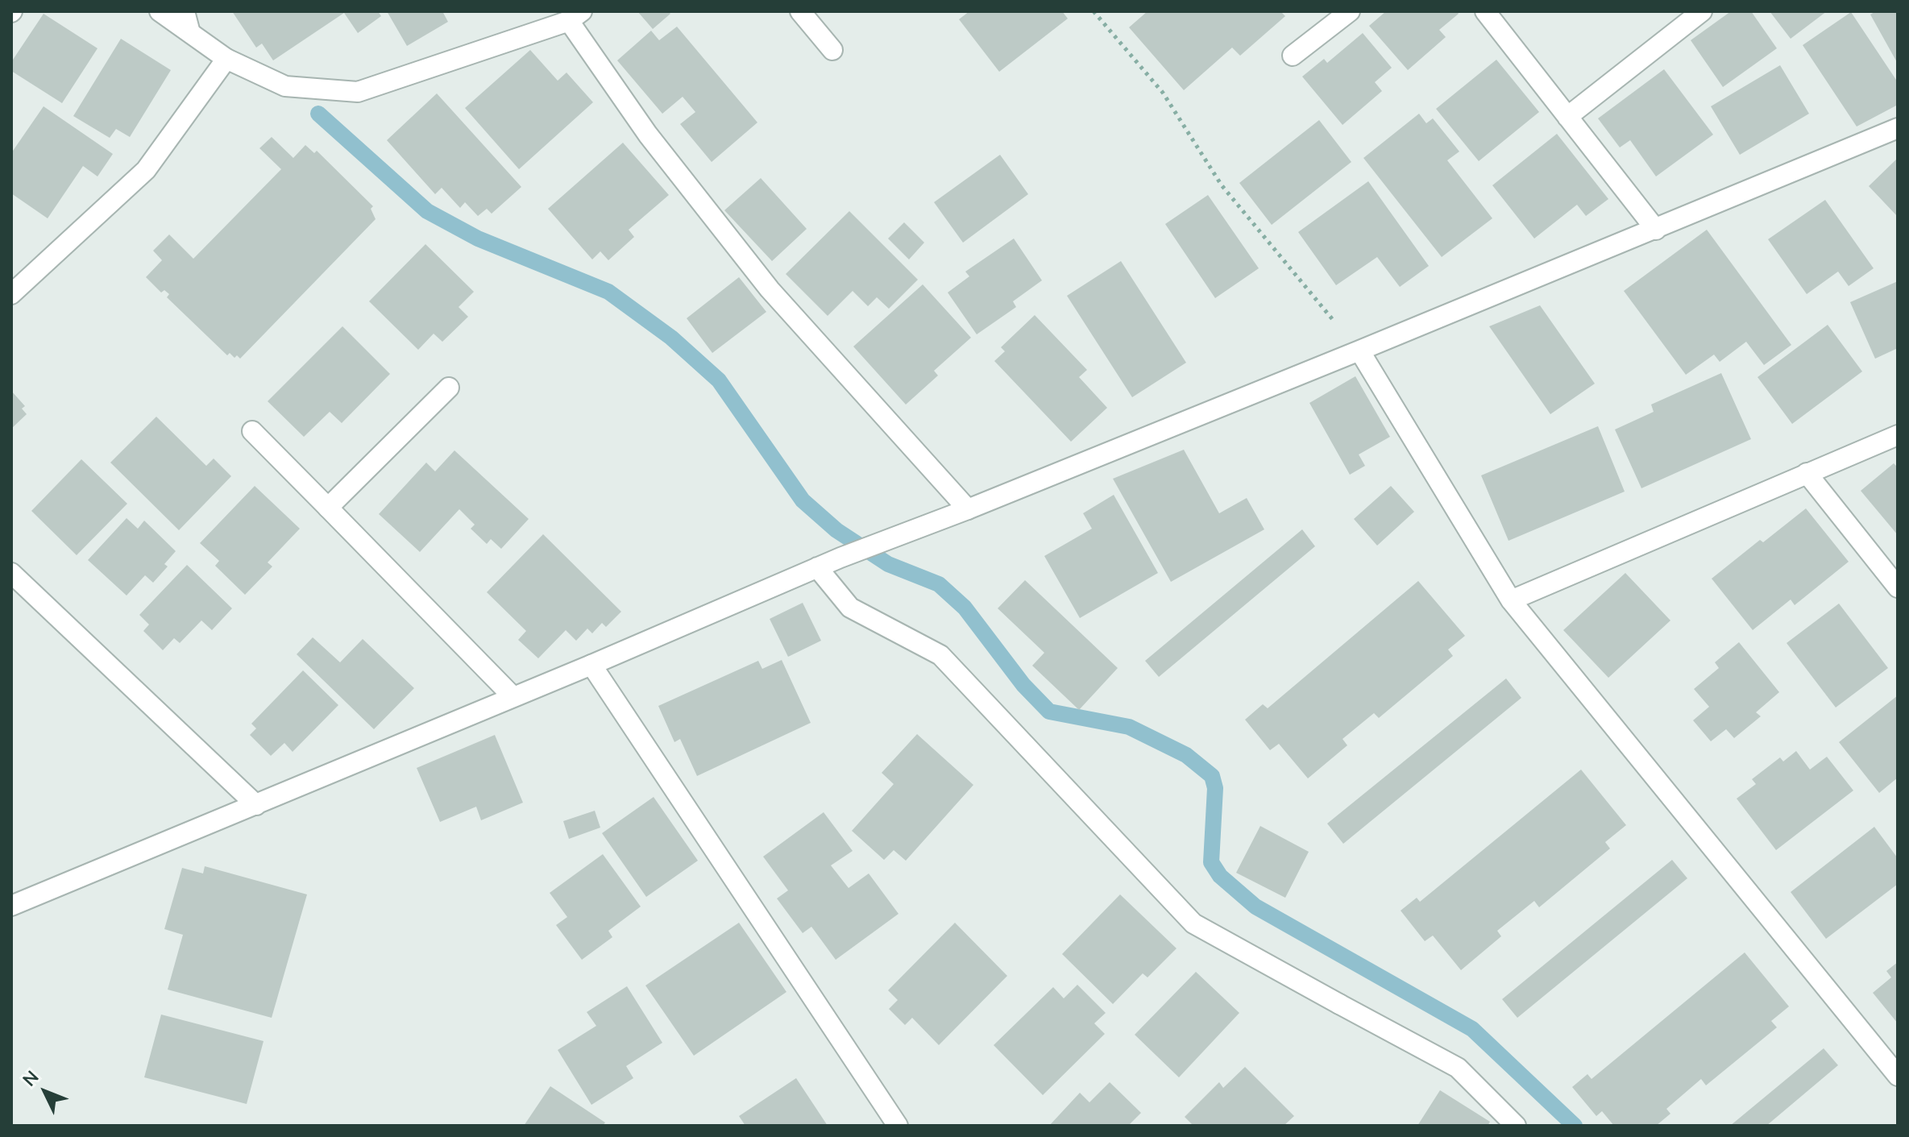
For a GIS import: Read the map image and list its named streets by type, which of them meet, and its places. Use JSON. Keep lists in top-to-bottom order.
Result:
{
  "north": "top left"
}
